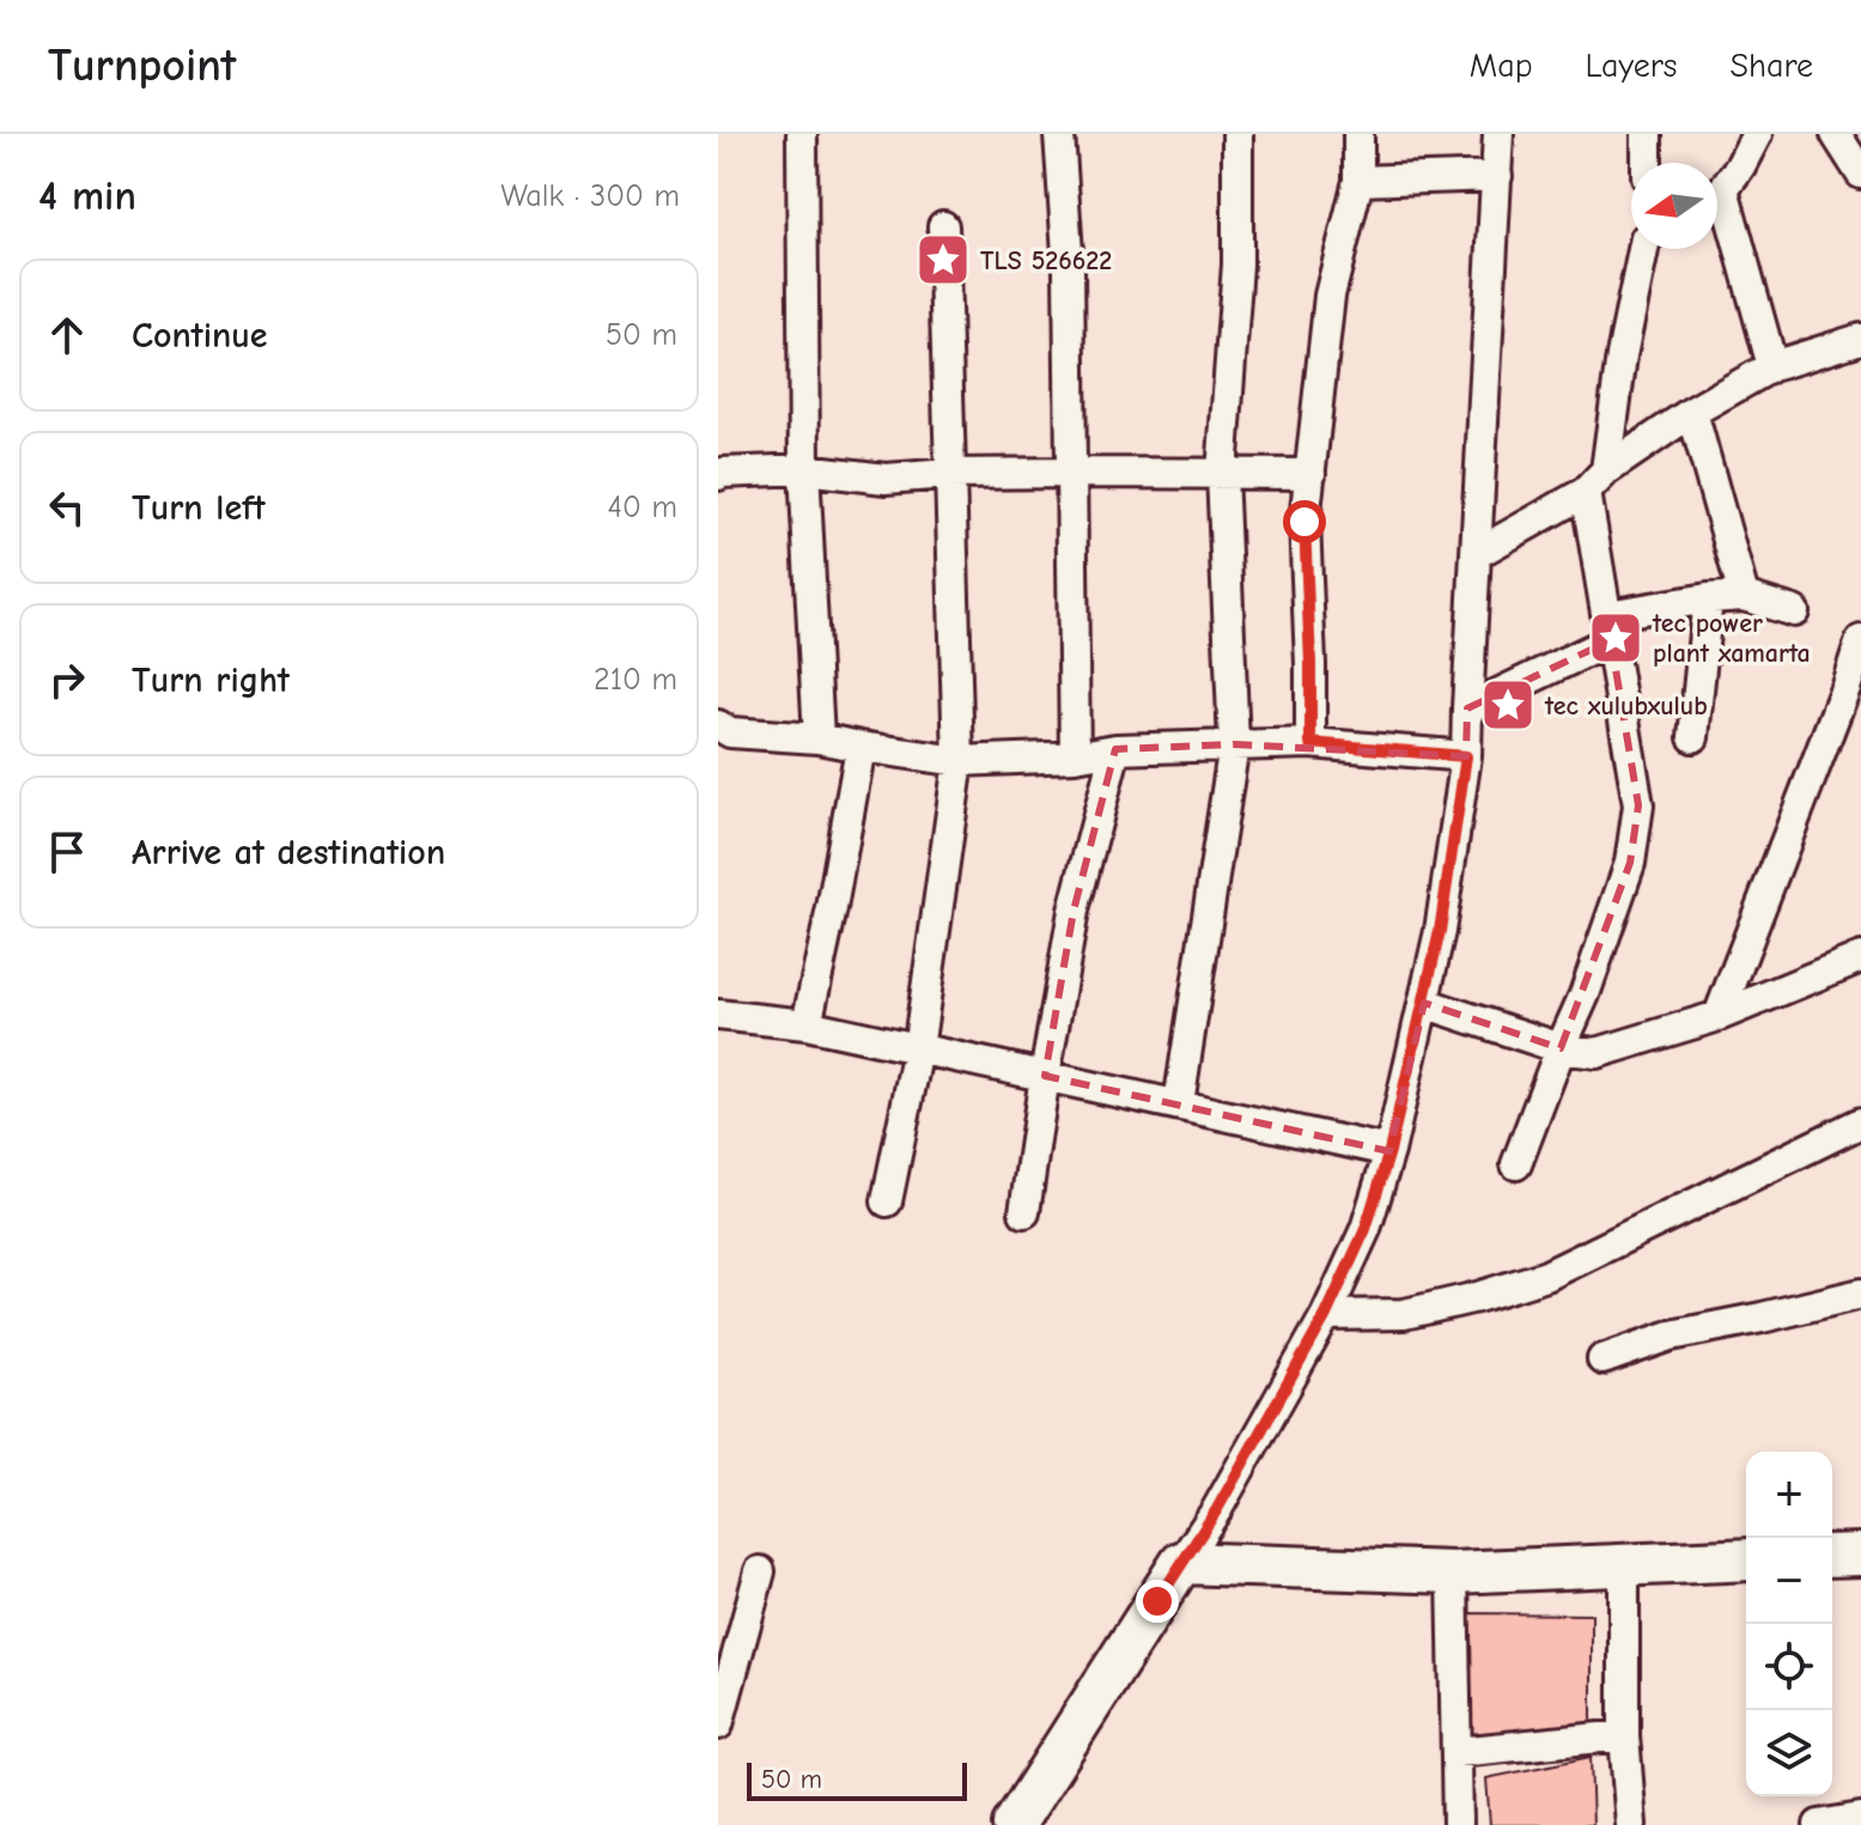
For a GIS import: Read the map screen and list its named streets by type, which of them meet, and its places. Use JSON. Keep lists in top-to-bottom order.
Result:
{
  "places": {
    "place": ["TLS 526622", "tec power plant xamarta", "tec xulubxulub"]
  },
  "scale_bar": "50 m",
  "north": "left",
  "page": {
    "header": "Turnpoint",
    "nav": ["Map", "Layers", "Share"],
    "heading": ["4 min", "Walk · 300 m"],
    "list": [
      ["Continue", "50 m"],
      ["Turn left", "40 m"],
      ["Turn right", "210 m"],
      "Arrive at destination"
    ],
    "map_buttons": ["+", "−"],
    "scale": "50 m"
  }
}
